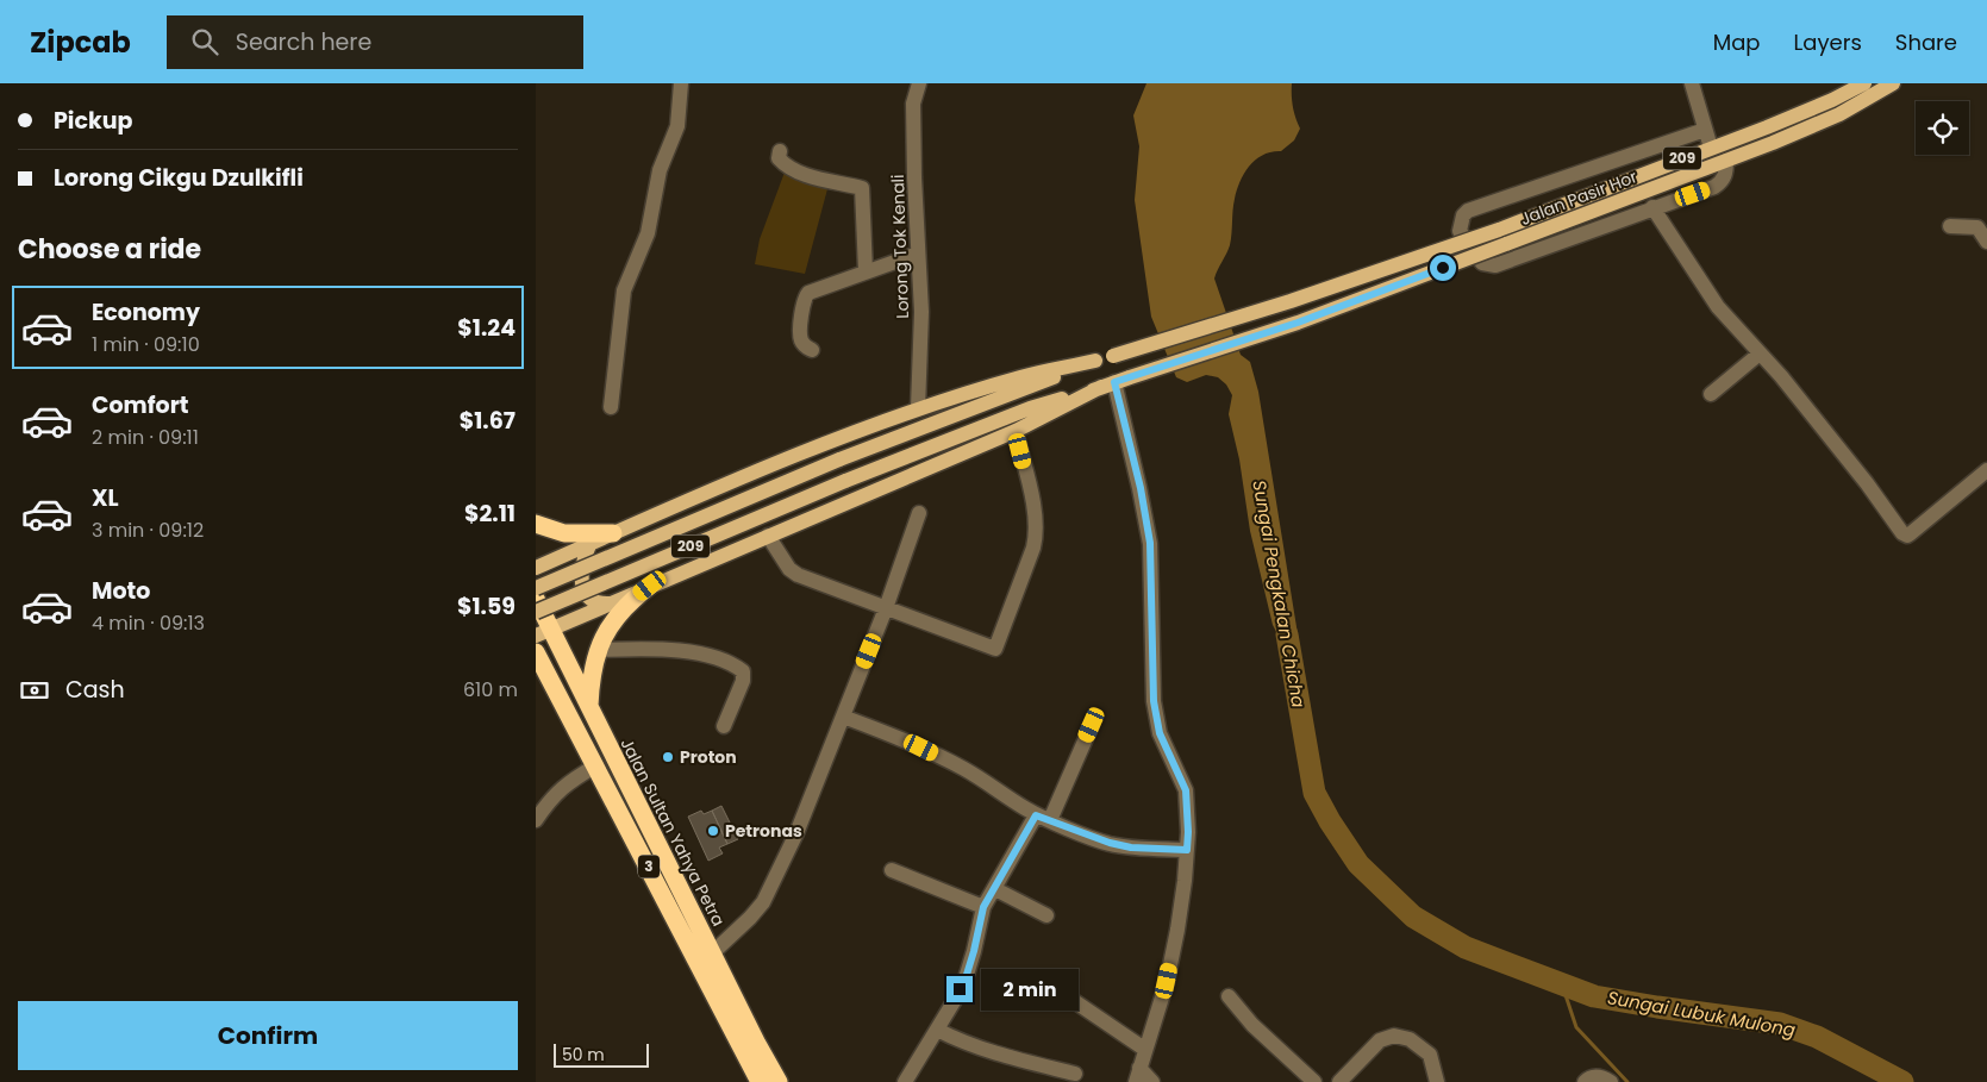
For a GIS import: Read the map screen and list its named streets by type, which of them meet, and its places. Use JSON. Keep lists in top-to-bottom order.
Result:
{
  "streets": {
    "highway": ["Jalan Sultan Yahya Petra", "3"],
    "main road": ["209", "Jalan Pasir Hor"],
    "street": ["Lorong Tok Kenali"]
  },
  "crossings": [
    ["209", "Jalan Pasir Hor"]
  ],
  "water": ["Sungai Pengkalan Chicha", "Sungai Lubuk Mulong"],
  "places": ["Proton", "Petronas"],
  "scale_bar": "50 m",
  "page": {
    "header": "Zipcab",
    "search": "Search here",
    "nav": ["Map", "Layers", "Share"],
    "banner": ["Pickup", "Lorong Cikgu Dzulkifli"],
    "heading": "Choose a ride",
    "list": [
      {
        "name": "Economy",
        "note": "1 min · 09:10",
        "value": "$1.24"
      },
      {
        "name": "Comfort",
        "note": "2 min · 09:11",
        "value": "$1.67"
      },
      {
        "name": "XL",
        "note": "3 min · 09:12",
        "value": "$2.11"
      },
      {
        "name": "Moto",
        "note": "4 min · 09:13",
        "value": "$1.59"
      }
    ],
    "pay": ["Cash", "610 m"],
    "bubble": "2 min",
    "buttons": "Confirm",
    "scale": "50 m"
  }
}
